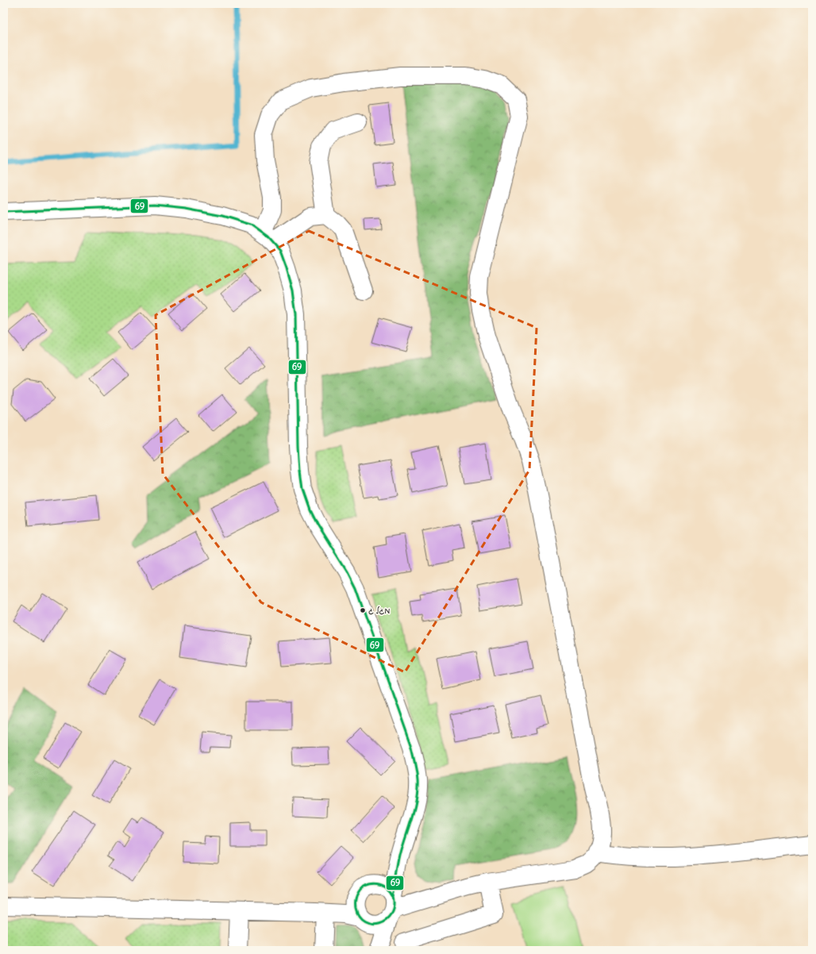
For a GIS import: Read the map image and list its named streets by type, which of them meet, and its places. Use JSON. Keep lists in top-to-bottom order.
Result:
{
  "places": ["מגל ג"],
  "lines": ["transit line 69"]
}
